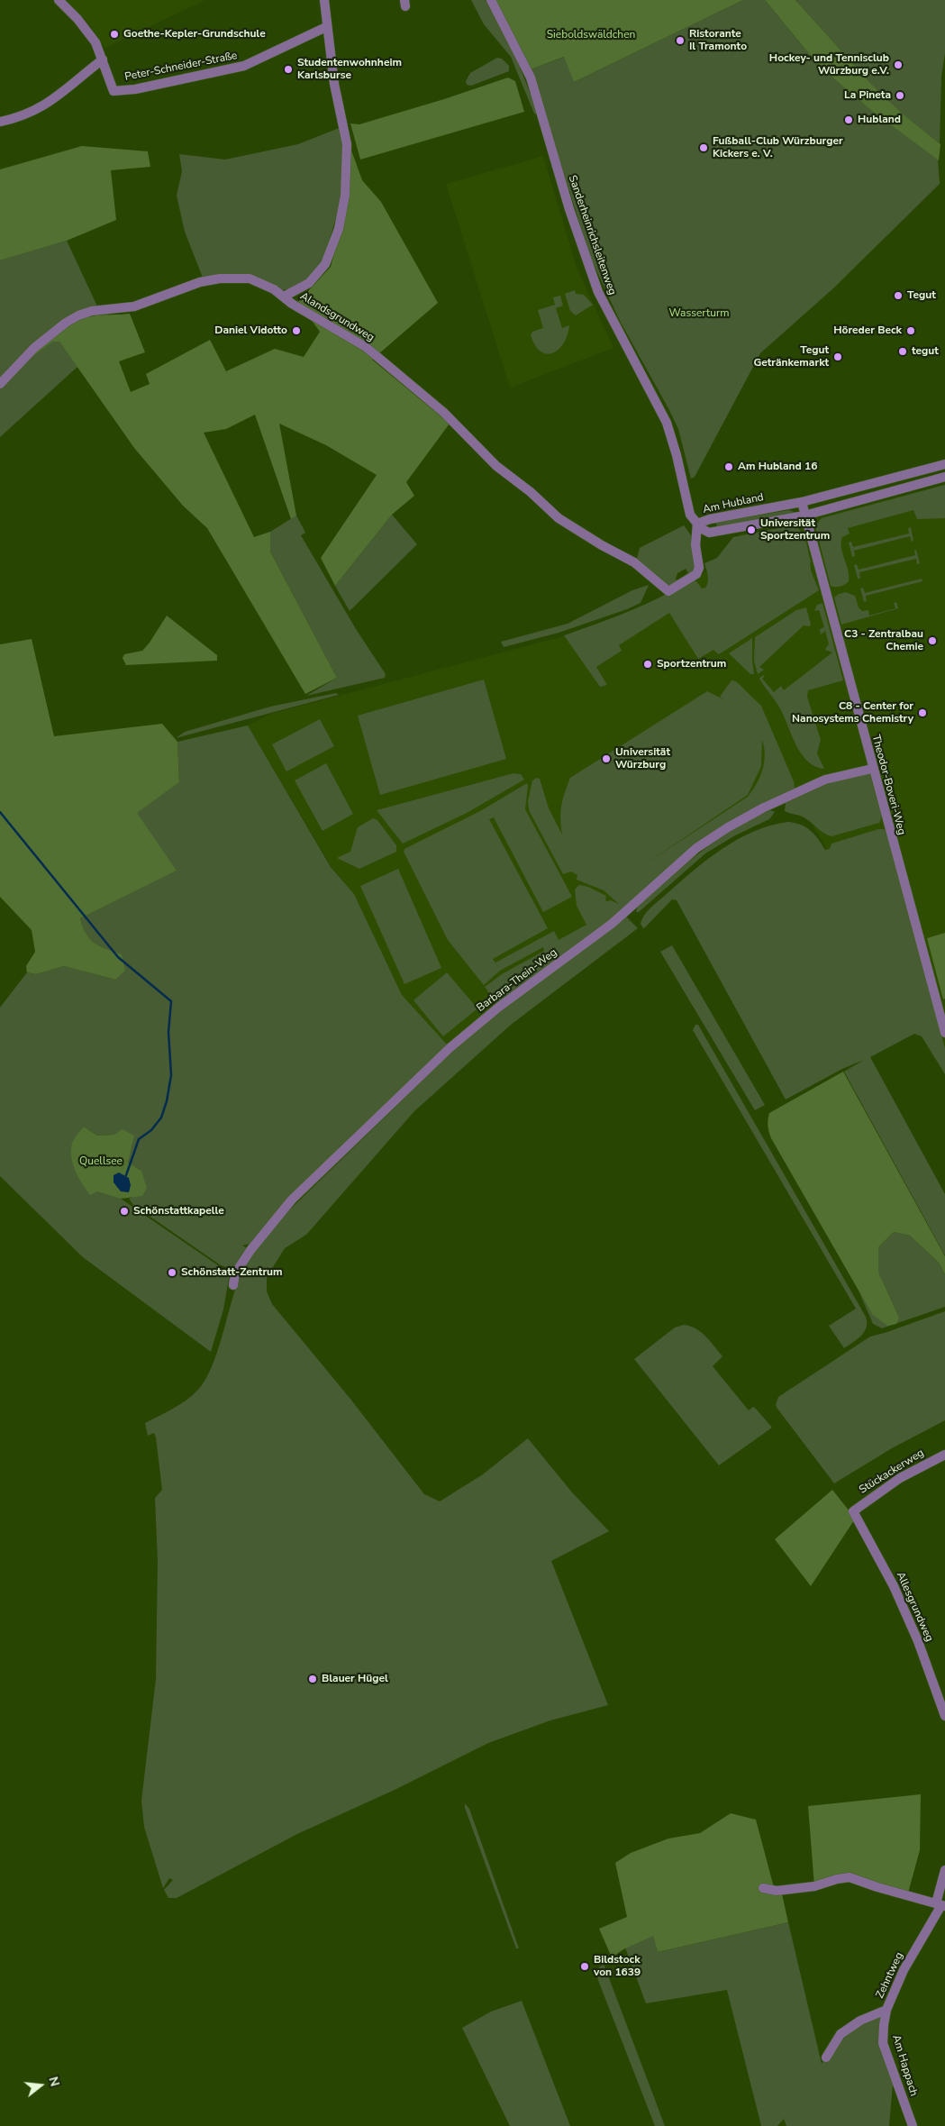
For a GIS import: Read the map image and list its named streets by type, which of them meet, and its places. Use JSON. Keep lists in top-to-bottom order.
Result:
{
  "streets": {
    "street": [
      "Peter-Schneider-Straße",
      "Sanderheinrichsleitenweg",
      "Alandsgrundweg",
      "Am Hubland",
      "Theodor-Boveri-Weg",
      "Barbara-Thein-Weg",
      "Stückackerweg",
      "Allesgrundweg",
      "Zehntweg",
      "Am Happach"
    ]
  },
  "crossings": [
    ["Sanderheinrichsleitenweg", "Alandsgrundweg"],
    ["Sanderheinrichsleitenweg", "Am Hubland"],
    ["Alandsgrundweg", "Am Hubland"],
    ["Am Hubland", "Theodor-Boveri-Weg"],
    ["Theodor-Boveri-Weg", "Barbara-Thein-Weg"],
    ["Stückackerweg", "Allesgrundweg"],
    ["Zehntweg", "Am Happach"]
  ],
  "parks": ["Sieboldswäldchen", "Wasserturm", "Quellsee"],
  "places": [
    "Goethe-Kepler-Grundschule",
    "Ristorante Il Tramonto",
    "Hockey- und Tennisclub Würzburg e.V.",
    "Studentenwohnheim Karlsburse",
    "La Pineta",
    "Hubland",
    "Fußball-Club Würzburger Kickers e. V.",
    "Tegut",
    "Daniel Vidotto",
    "Höreder Beck",
    "tegut",
    "Tegut Getränkemarkt",
    "Am Hubland 16",
    "Universität Sportzentrum",
    "C3 - Zentralbau Chemie",
    "Sportzentrum",
    "C8 - Center for Nanosystems Chemistry",
    "Universität Würzburg",
    "Schönstattkapelle",
    "Schönstatt-Zentrum",
    "Blauer Hügel",
    "Bildstock von 1639"
  ],
  "north": "right"
}
